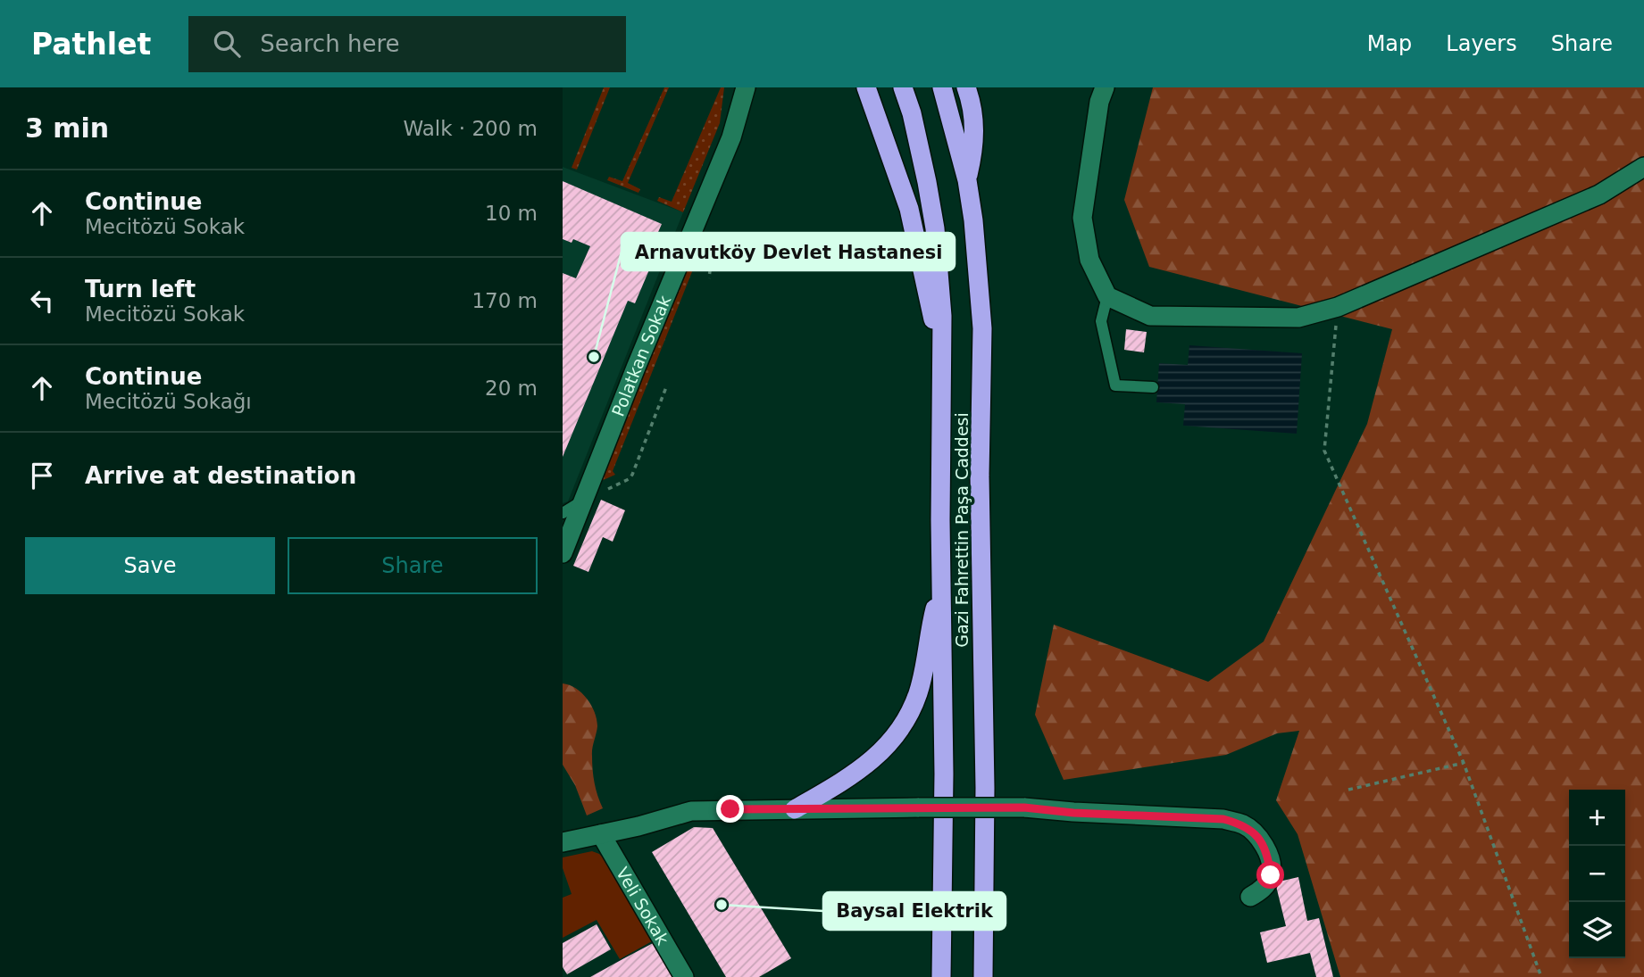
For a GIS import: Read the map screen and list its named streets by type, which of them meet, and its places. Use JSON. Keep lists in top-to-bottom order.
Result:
{
  "streets": {
    "highway": ["Gazi Fahrettin Paşa Caddesi"],
    "street": ["Polatkan Sokak", "Veli Sokak"]
  },
  "places": ["Arnavutköy Devlet Hastanesi", "Baysal Elektrik"],
  "page": {
    "header": "Pathlet",
    "search": "Search here",
    "nav": ["Map", "Layers", "Share"],
    "heading": ["3 min", "Walk · 200 m"],
    "list": [
      ["Continue", "Mecitözü Sokak", "10 m"],
      ["Turn left", "Mecitözü Sokak", "170 m"],
      ["Continue", "Mecitözü Sokağı", "20 m"],
      "Arrive at destination"
    ],
    "buttons": ["Save", "Share"],
    "map_buttons": ["+", "−"]
  }
}
